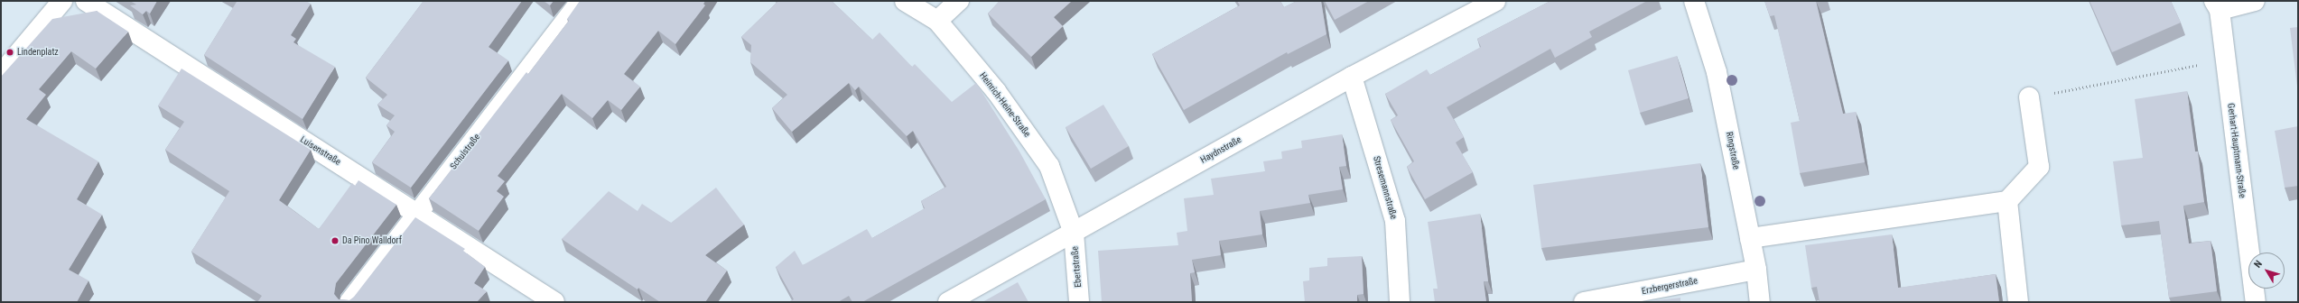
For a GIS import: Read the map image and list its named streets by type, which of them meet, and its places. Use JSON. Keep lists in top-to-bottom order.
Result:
{
  "streets": {
    "street": [
      "Heinrich-Heine-Straße",
      "Haydnstraße",
      "Luisenstraße",
      "Ringstraße",
      "Gerhart-Hauptmann-Straße",
      "Schulstraße",
      "Stresemannstraße",
      "Ebertstraße",
      "Erzbergerstraße"
    ]
  },
  "crossings": [
    ["Heinrich-Heine-Straße", "Haydnstraße"],
    ["Heinrich-Heine-Straße", "Ebertstraße"],
    ["Haydnstraße", "Stresemannstraße"],
    ["Haydnstraße", "Ebertstraße"],
    ["Luisenstraße", "Schulstraße"],
    ["Ringstraße", "Erzbergerstraße"]
  ],
  "places": ["Lindenplatz", "Da Pino Walldorf"],
  "north": "top left"
}
